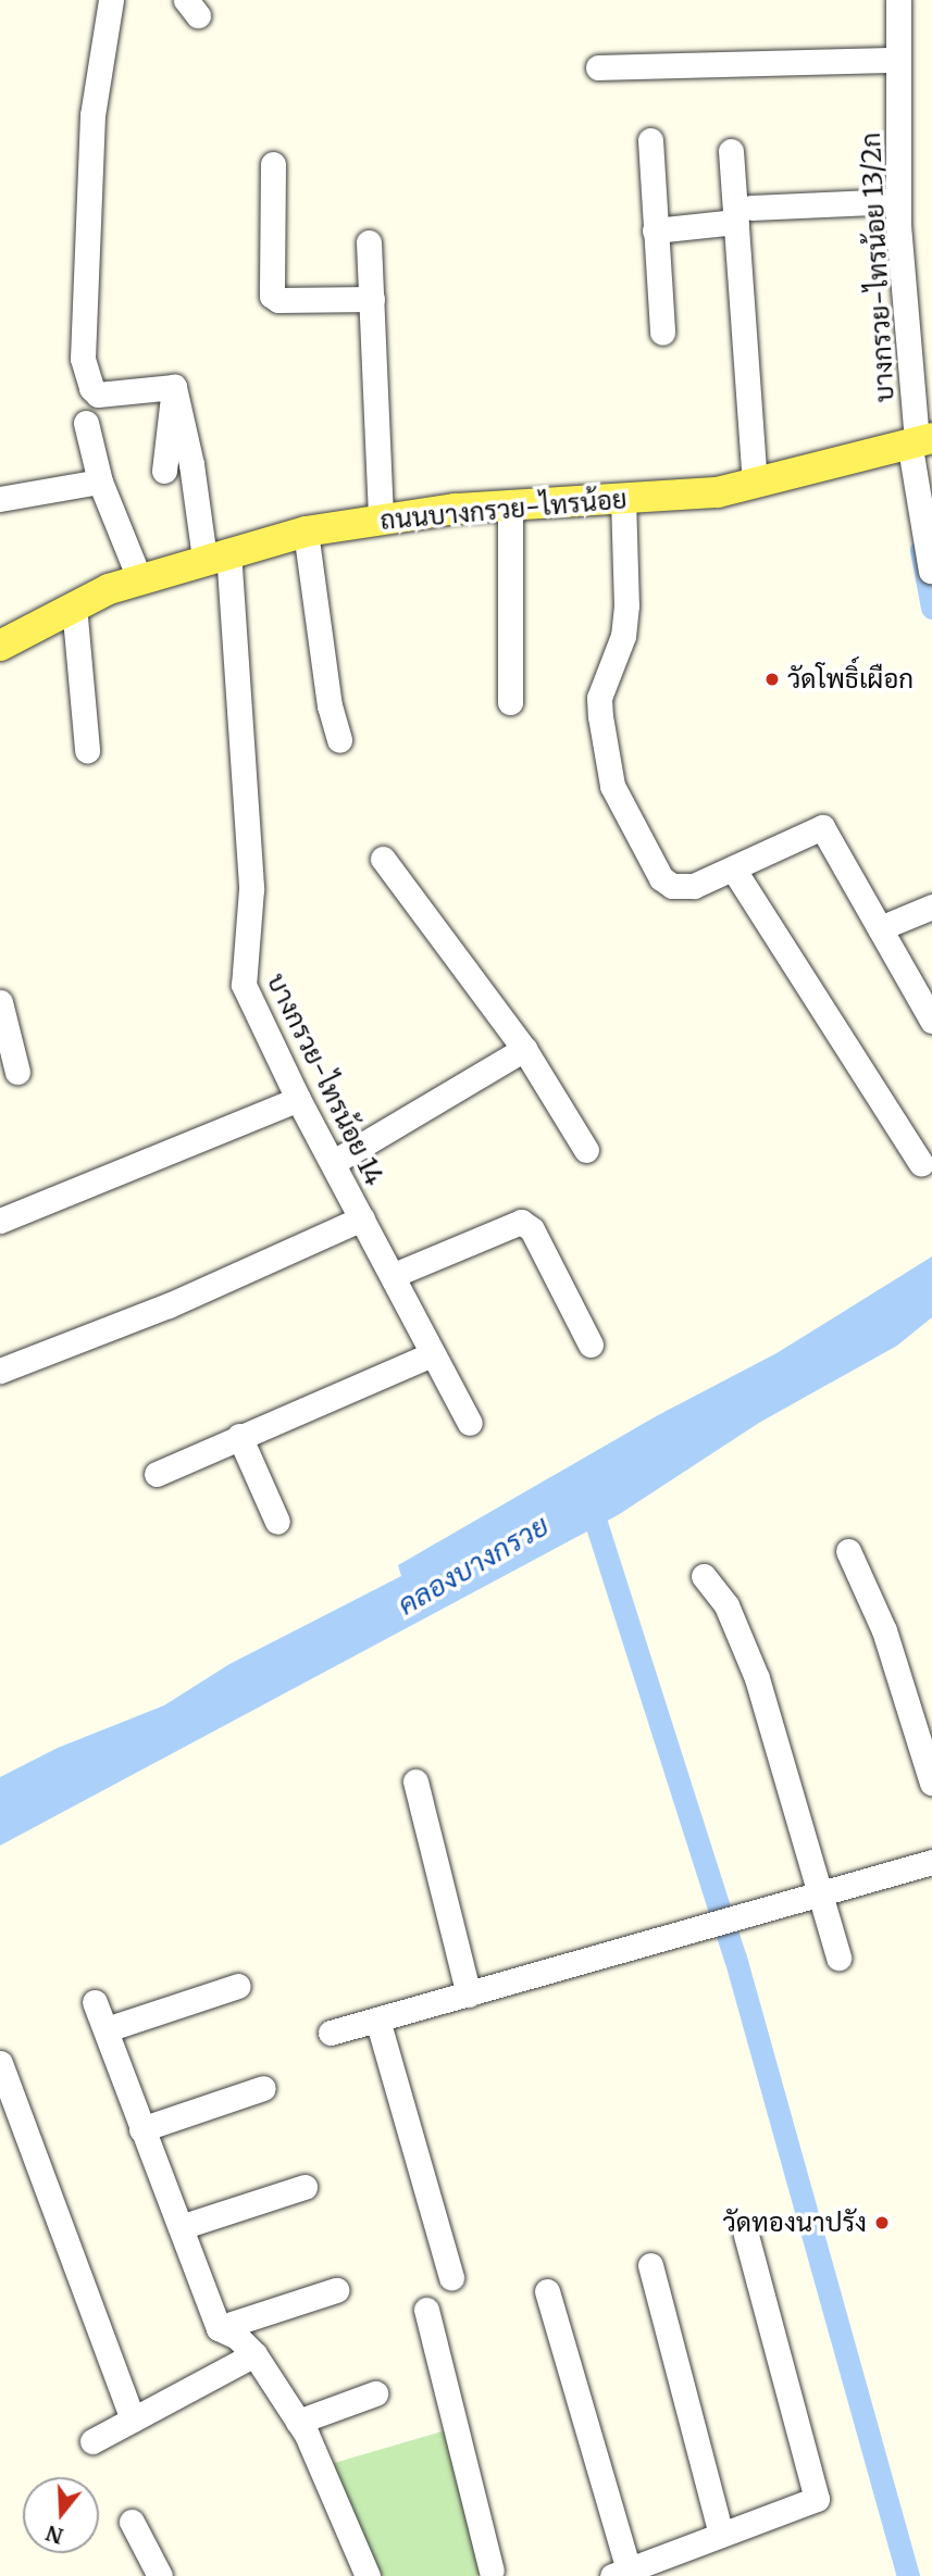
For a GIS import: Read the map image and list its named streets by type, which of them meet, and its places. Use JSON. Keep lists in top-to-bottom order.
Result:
{
  "streets": {
    "main road": ["ถนนบางกรวย-ไทรน้อย"],
    "street": ["บางกรวย-ไทรน้อย 13/2ก", "บางกรวย-ไทรน้อย 14"]
  },
  "crossings": [
    ["บางกรวย-ไทรน้อย 13/2ก", "ถนนบางกรวย-ไทรน้อย"],
    ["ถนนบางกรวย-ไทรน้อย", "บางกรวย-ไทรน้อย 14"]
  ],
  "water": ["คลองบางกรวย"],
  "places": ["วัดโพธิ์เผือก", "วัดทองนาปรัง"],
  "north": "bottom"
}
